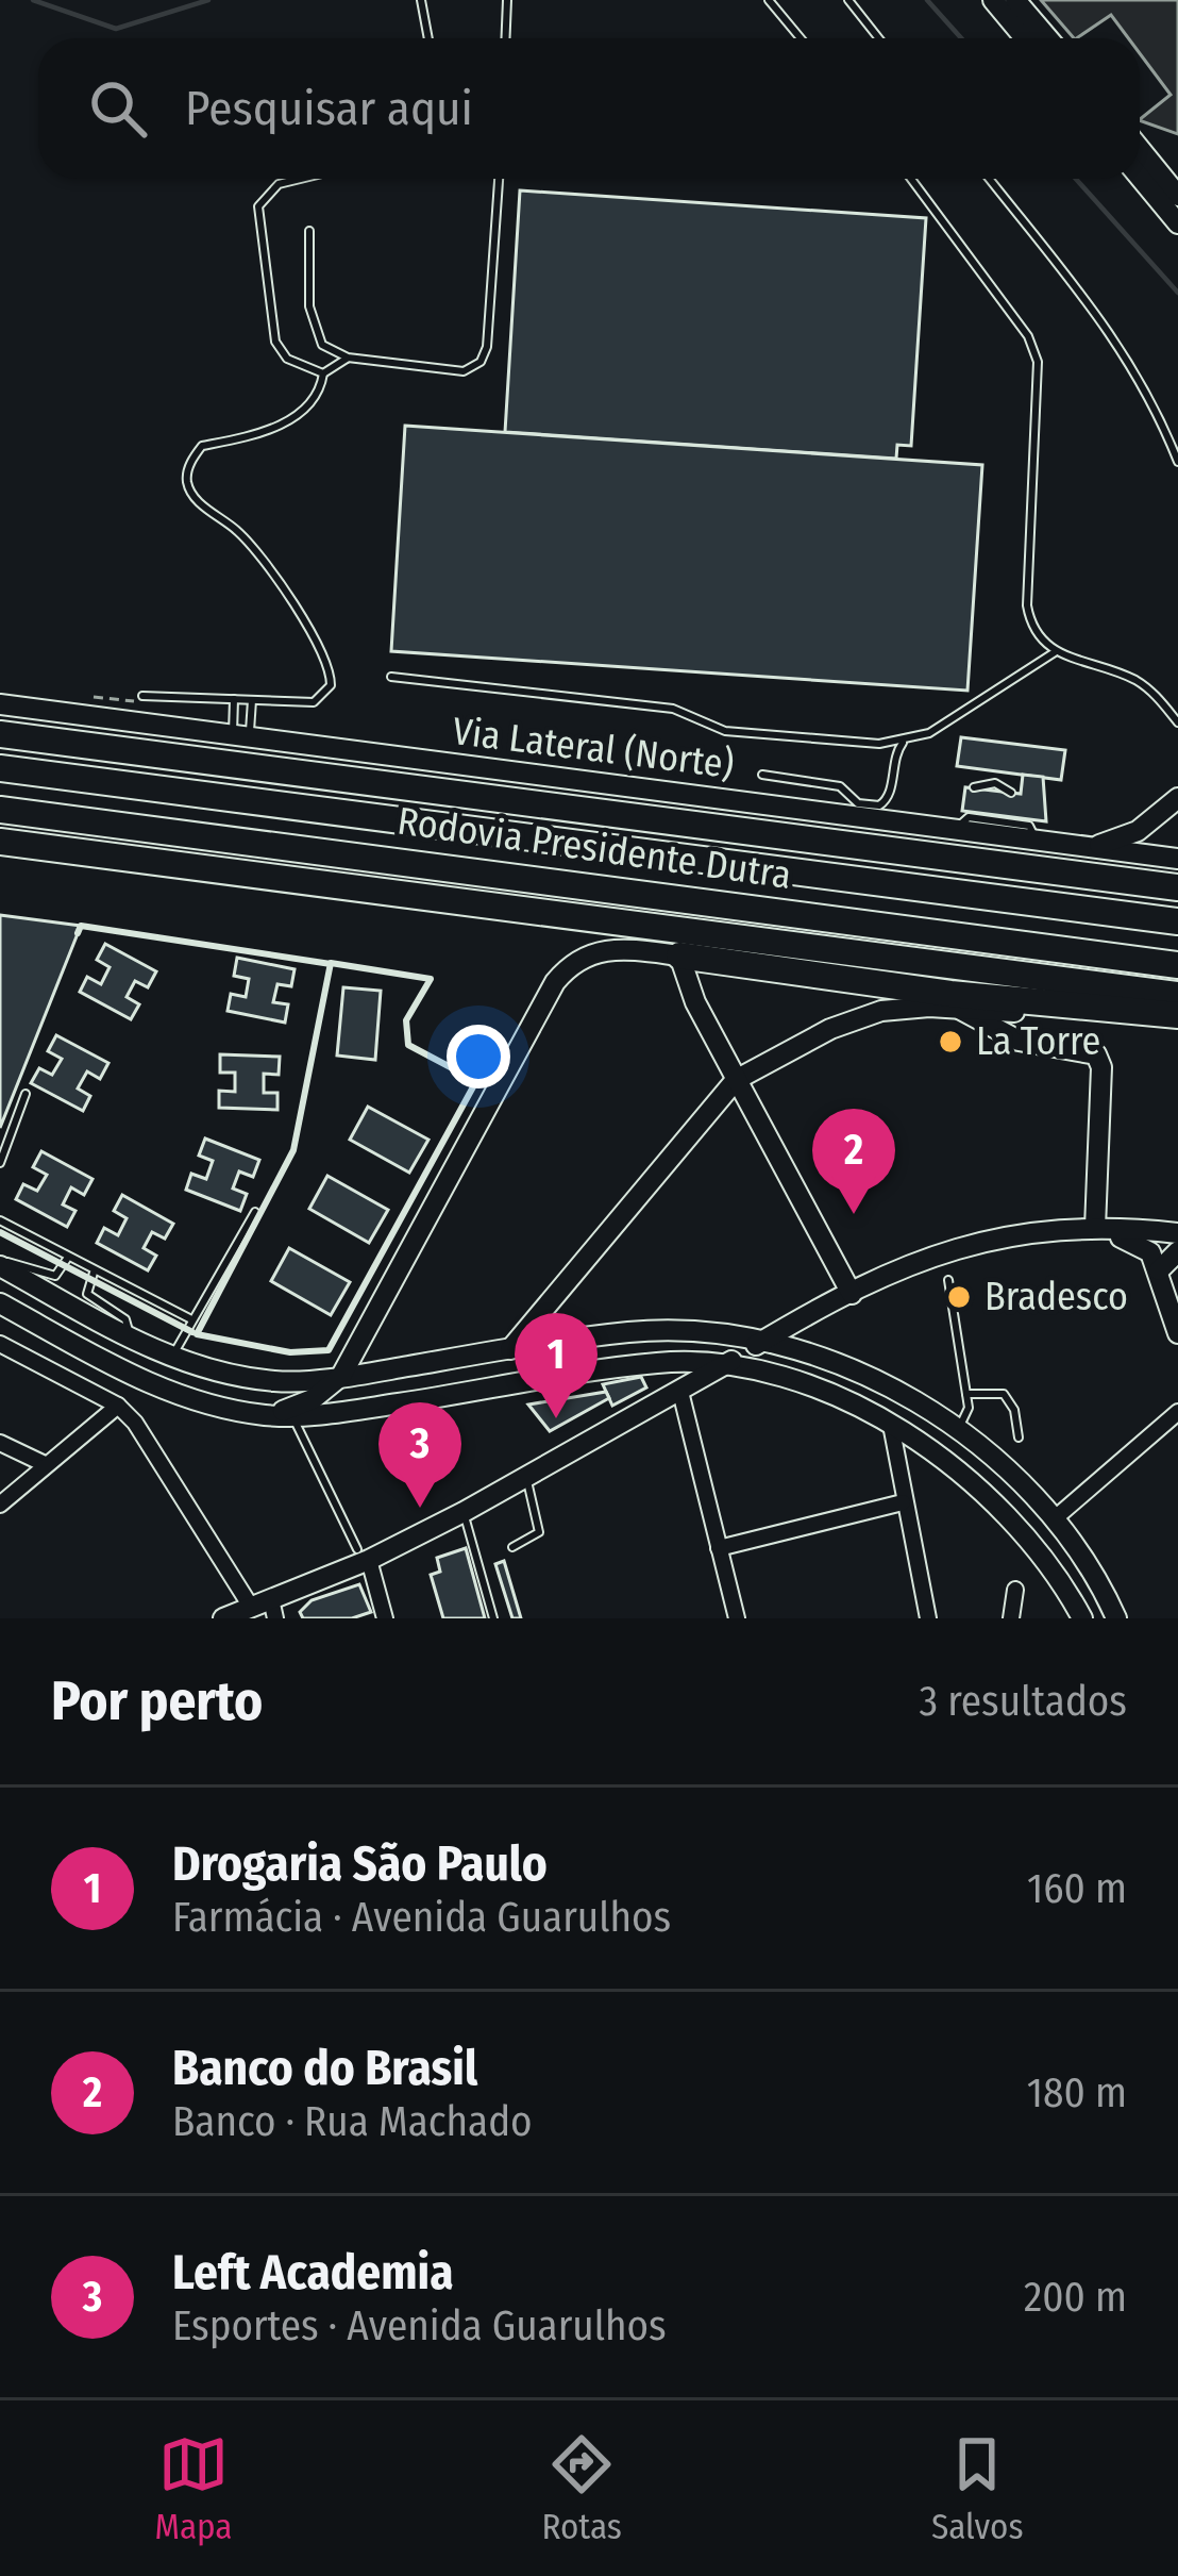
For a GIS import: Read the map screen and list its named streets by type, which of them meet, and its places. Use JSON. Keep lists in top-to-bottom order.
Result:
{
  "streets": {
    "highway": ["Rodovia Presidente Dutra"],
    "main road": ["Via Lateral (Norte)"]
  },
  "places": ["La Torre", "Bradesco"],
  "page": {
    "search": "Pesquisar aqui",
    "pins": ["2", "1", "3"],
    "heading": ["Por perto", "3 resultados"],
    "list": [
      {
        "mark": "1",
        "name": "Drogaria São Paulo",
        "note": "Farmácia · Avenida Guarulhos",
        "value": "160 m"
      },
      {
        "mark": "2",
        "name": "Banco do Brasil",
        "note": "Banco · Rua Machado",
        "value": "180 m"
      },
      {
        "mark": "3",
        "name": "Left Academia",
        "note": "Esportes · Avenida Guarulhos",
        "value": "200 m"
      }
    ],
    "nav": ["Mapa", "Rotas", "Salvos"]
  }
}
